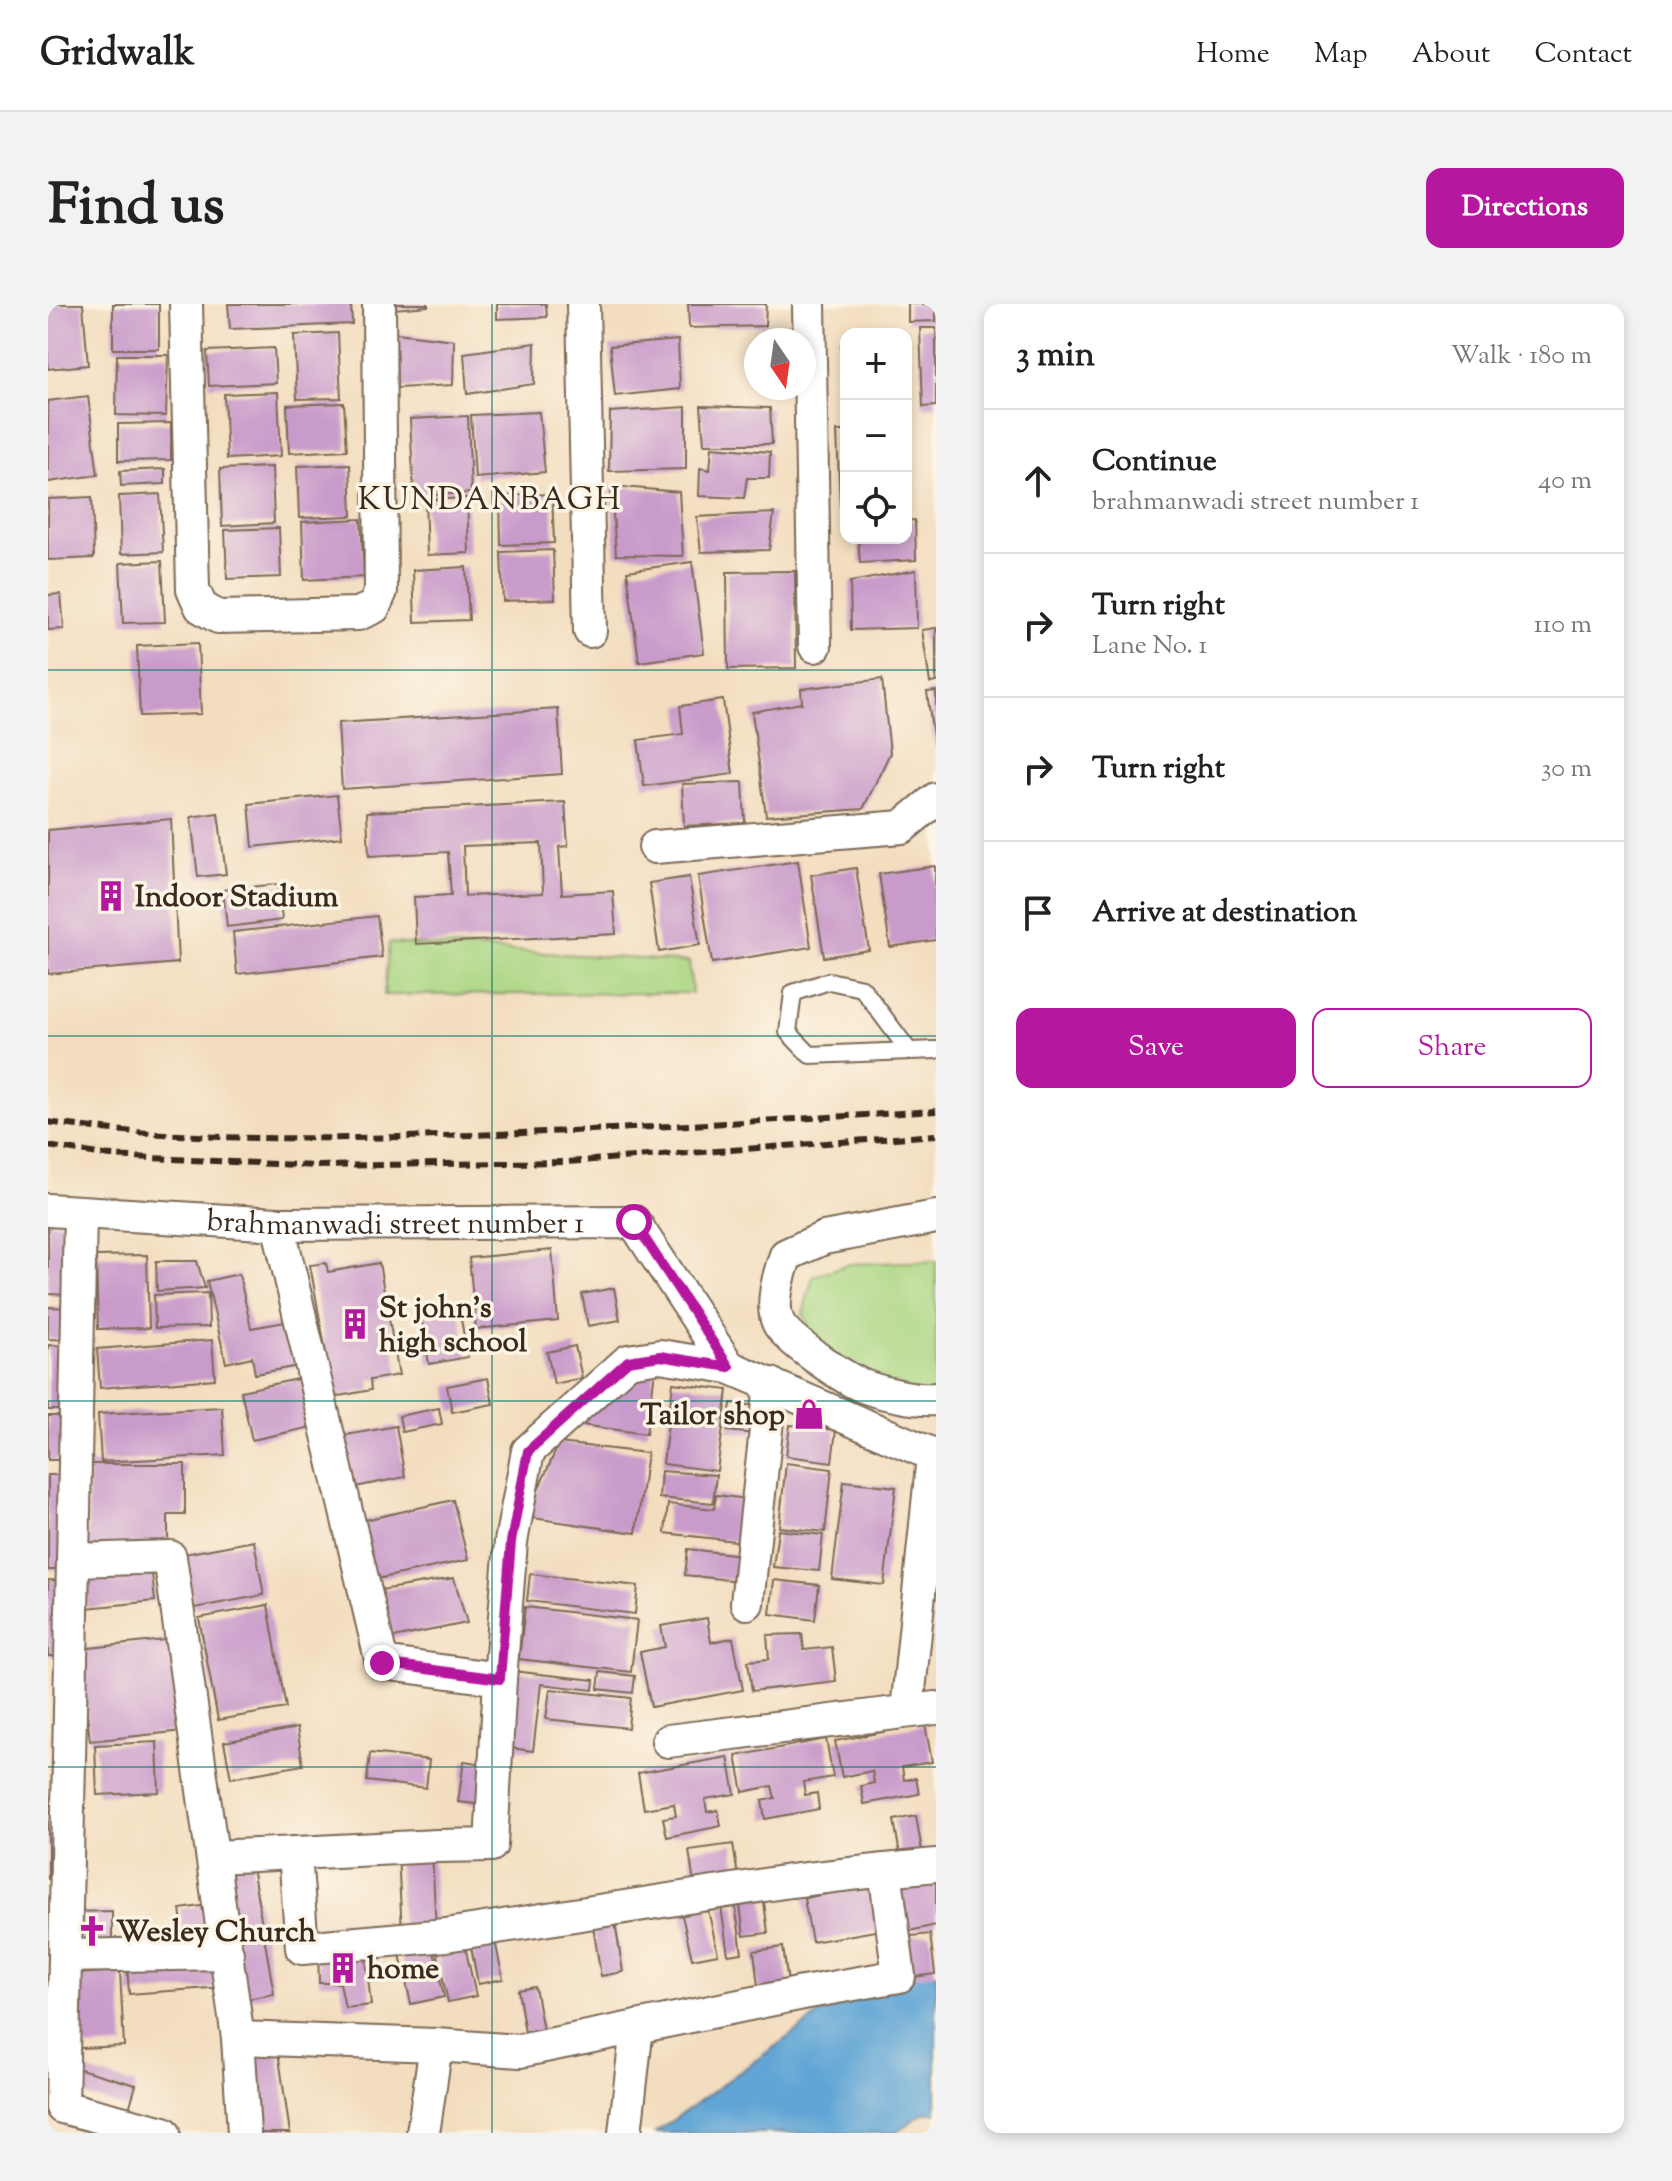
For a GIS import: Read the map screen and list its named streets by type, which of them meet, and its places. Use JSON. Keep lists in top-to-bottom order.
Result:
{
  "streets": {
    "street": ["brahmanwadi street number 1"]
  },
  "districts": ["KUNDANBAGH"],
  "places": {
    "building": ["Indoor Stadium", "St john's high school", "home"],
    "shop": ["Tailor shop"],
    "church": ["Wesley Church"]
  },
  "north": "bottom",
  "page": {
    "header": "Gridwalk",
    "nav": [
      "Home",
      "Map",
      "About",
      "Contact"
    ],
    "title": "Find us",
    "buttons": [
      "Directions",
      ["Save", "Share"]
    ],
    "heading": ["3 min", "Walk · 180 m"],
    "map_buttons": ["+", "−"],
    "list": [
      ["Continue", "brahmanwadi street number 1", "40 m"],
      ["Turn right", "Lane No. 1", "110 m"],
      ["Turn right", "30 m"],
      "Arrive at destination"
    ]
  }
}
